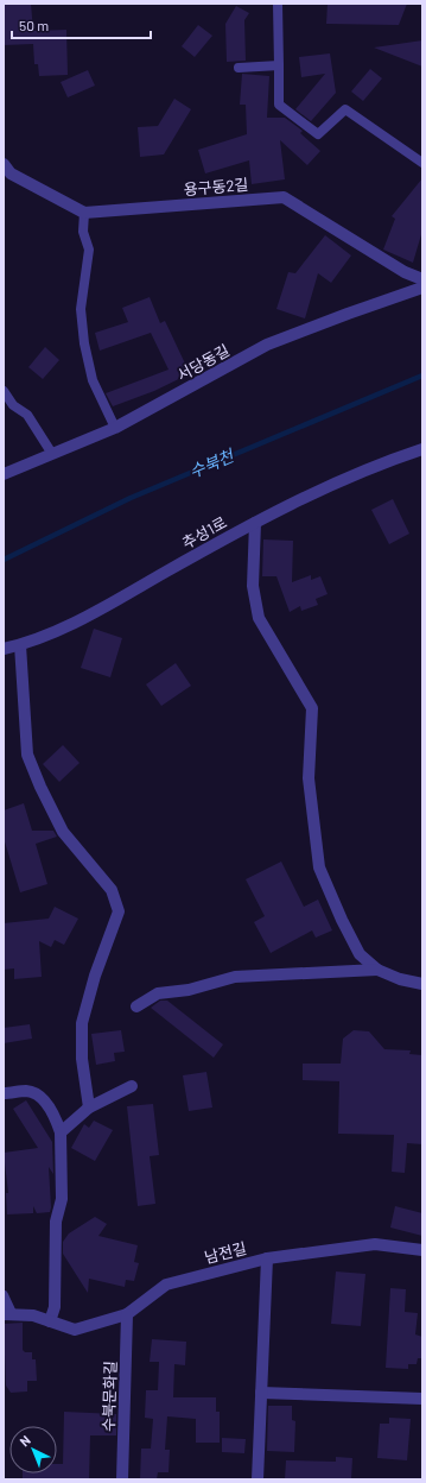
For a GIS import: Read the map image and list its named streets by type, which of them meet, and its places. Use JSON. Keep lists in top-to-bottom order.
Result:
{
  "streets": {
    "street": [
      "용구동2길",
      "서당동길",
      "추성1로",
      "남전길",
      "수북문화길"
    ]
  },
  "crossings": [
    ["남전길", "수북문화길"]
  ],
  "water": ["수북천"],
  "scale_bar": "50 m",
  "north": "top left"
}
